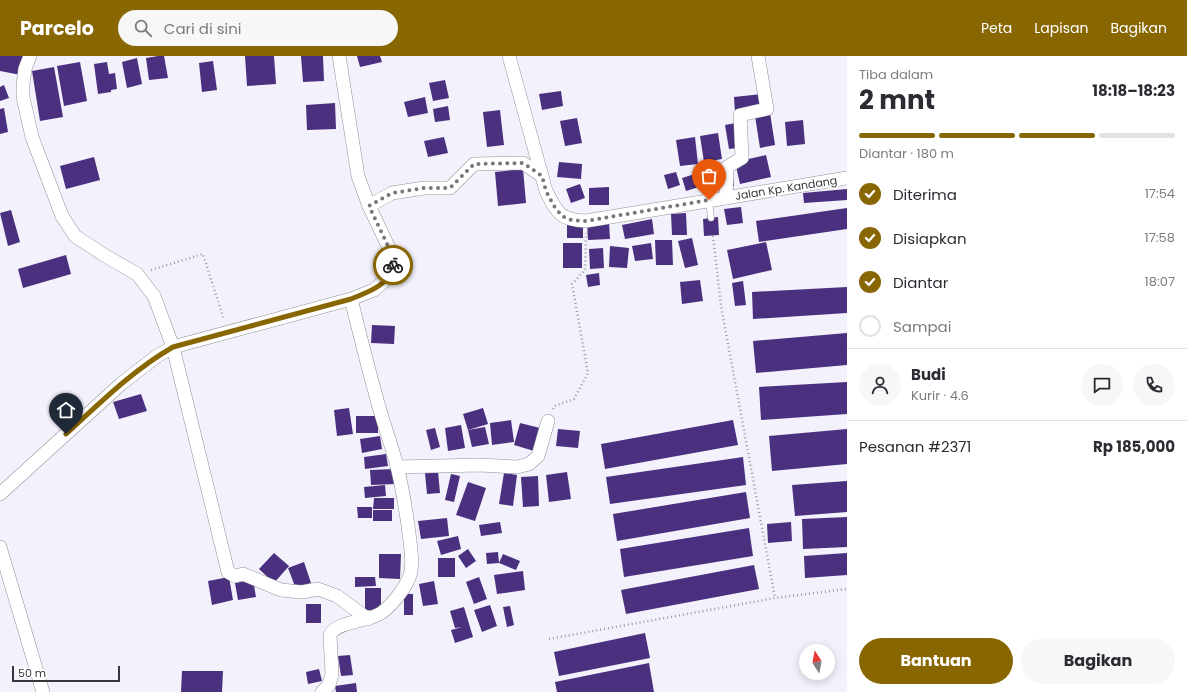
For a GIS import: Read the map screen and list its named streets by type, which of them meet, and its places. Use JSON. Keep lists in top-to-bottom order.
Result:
{
  "streets": {
    "street": ["Jalan Kp. Kandang"]
  },
  "scale_bar": "50 m",
  "north": "top",
  "page": {
    "header": "Parcelo",
    "search": "Cari di sini",
    "nav": ["Peta", "Lapisan", "Bagikan"],
    "heading": ["2 mnt", "Tiba dalam", "18:18–18:23"],
    "panel": [
      "Budi",
      "Kurir · 4.6",
      "Pesanan #2371",
      "Rp 185,000"
    ],
    "bar": "Diantar · 180 m",
    "list": [
      ["Diterima", "17:54"],
      ["Disiapkan", "17:58"],
      ["Diantar", "18:07"],
      "Sampai"
    ],
    "buttons": ["Bantuan", "Bagikan"],
    "scale": "50 m"
  }
}
